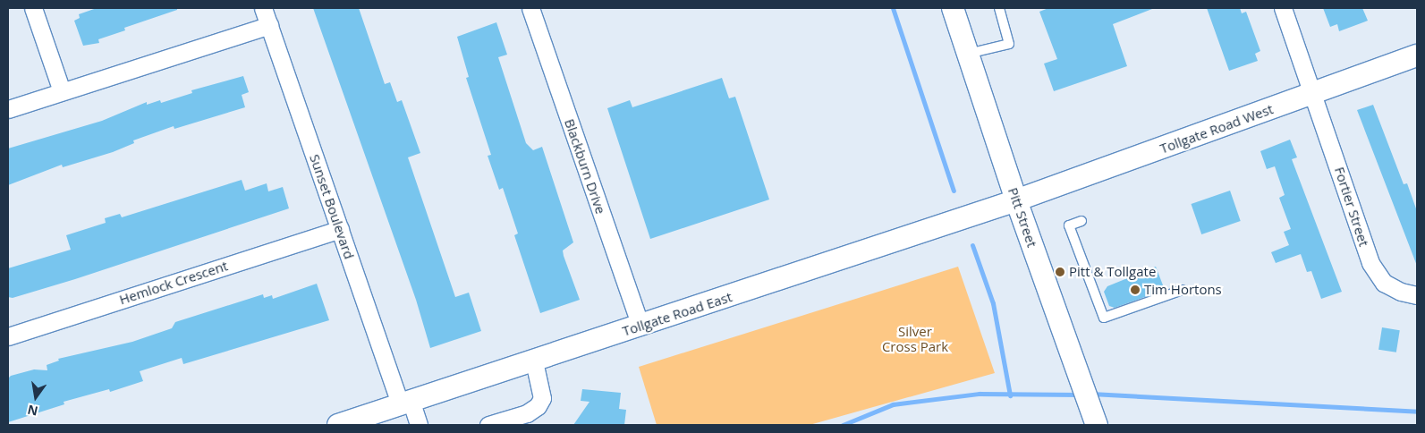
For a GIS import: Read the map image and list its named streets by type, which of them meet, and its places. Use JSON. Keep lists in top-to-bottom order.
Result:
{
  "streets": {
    "street": [
      "Tollgate Road West",
      "Blackburn Drive",
      "Sunset Boulevard",
      "Fortier Street",
      "Pitt Street",
      "Hemlock Crescent",
      "Tollgate Road East"
    ]
  },
  "crossings": [
    ["Tollgate Road West", "Fortier Street"],
    ["Tollgate Road West", "Pitt Street"],
    ["Tollgate Road West", "Tollgate Road East"],
    ["Blackburn Drive", "Tollgate Road East"],
    ["Sunset Boulevard", "Hemlock Crescent"],
    ["Sunset Boulevard", "Tollgate Road East"],
    ["Pitt Street", "Tollgate Road East"]
  ],
  "parks": ["Silver Cross Park"],
  "places": ["Pitt & Tollgate", "Tim Hortons"],
  "north": "bottom"
}
